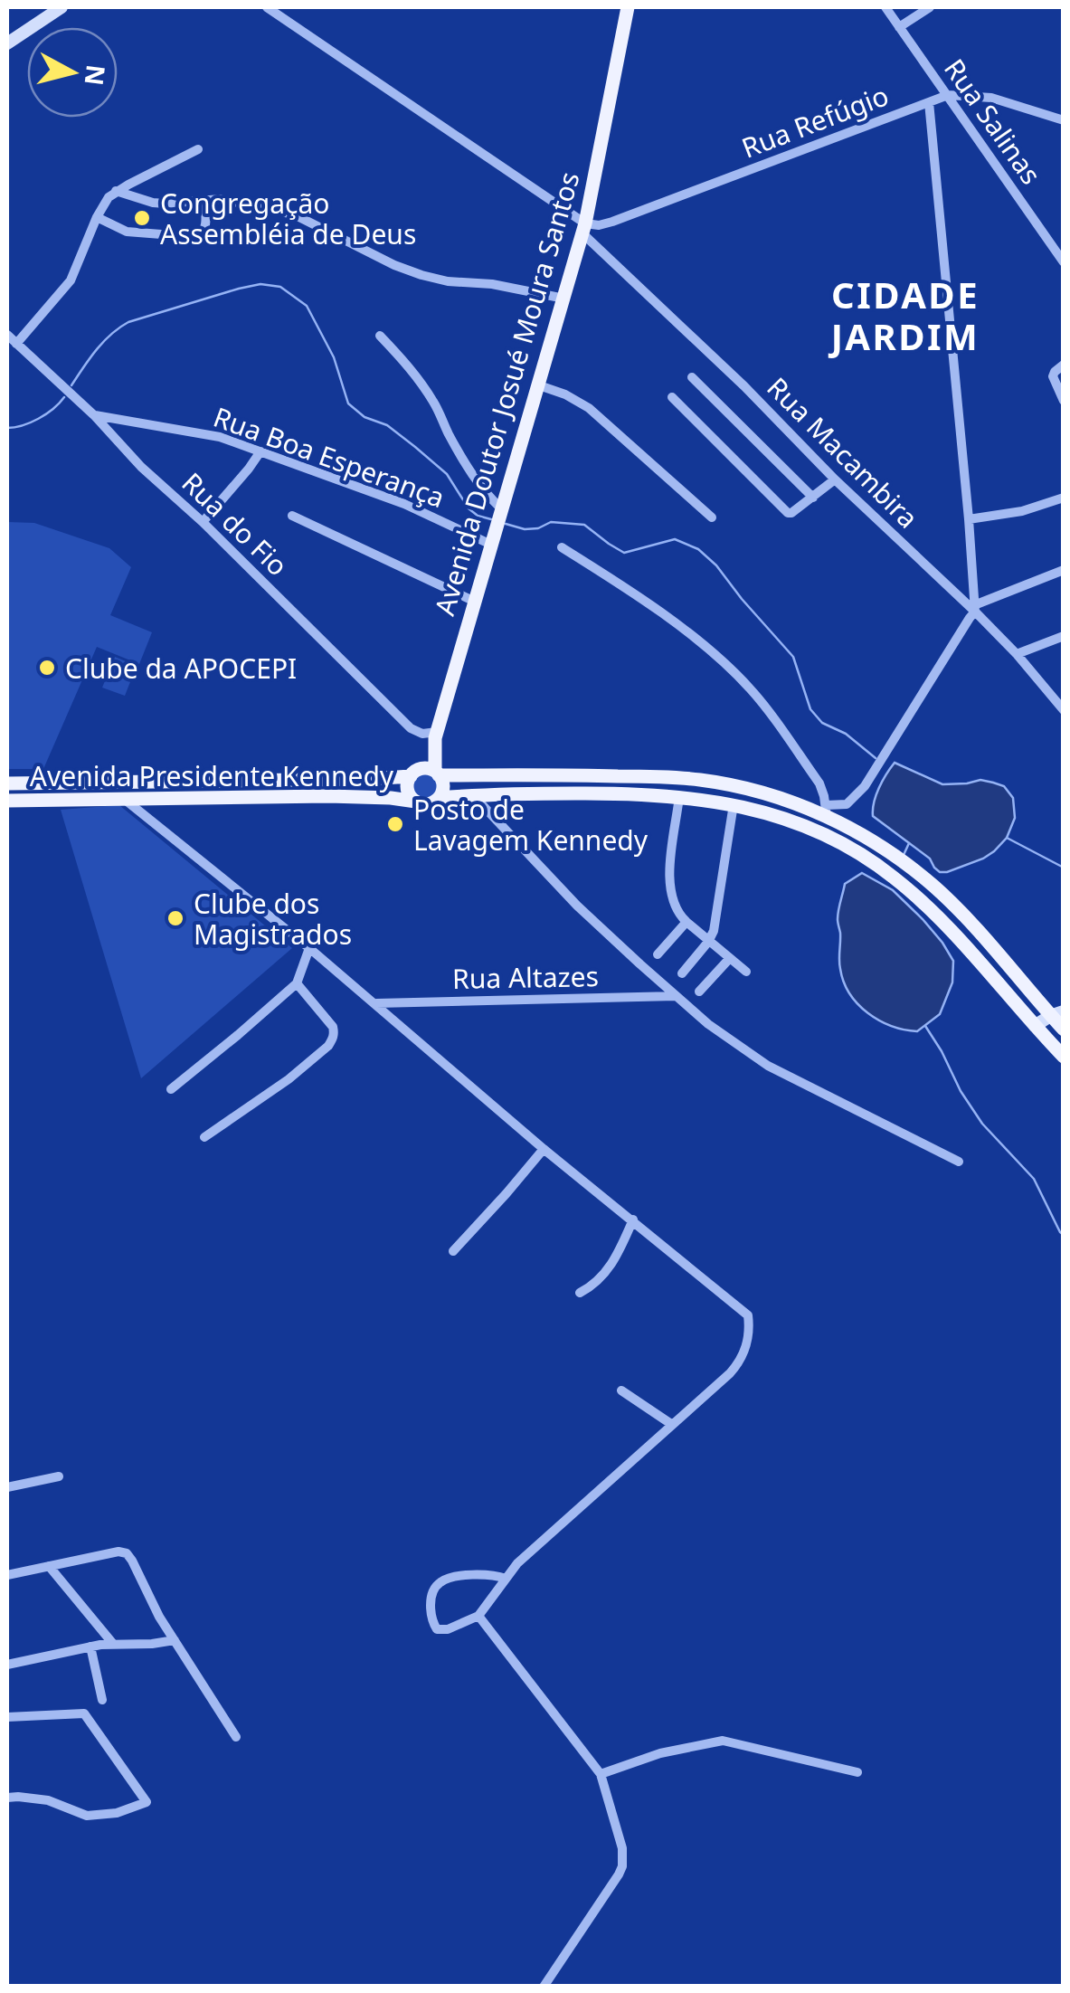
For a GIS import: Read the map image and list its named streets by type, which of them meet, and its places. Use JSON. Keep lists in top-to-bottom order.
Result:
{
  "streets": {
    "main road": ["Avenida Doutor Josué Moura Santos", "Avenida Presidente Kennedy"],
    "street": [
      "Rua Refúgio",
      "Rua Salinas",
      "Rua Macambira",
      "Rua Boa Esperança",
      "Rua do Fio",
      "Rua Altazes"
    ]
  },
  "crossings": [
    ["Rua Refúgio", "Rua Salinas"],
    ["Rua Refúgio", "Avenida Doutor Josué Moura Santos"],
    ["Rua Refúgio", "Rua Macambira"],
    ["Avenida Doutor Josué Moura Santos", "Rua Macambira"],
    ["Avenida Doutor Josué Moura Santos", "Rua Boa Esperança"],
    ["Avenida Doutor Josué Moura Santos", "Rua do Fio"],
    ["Rua Boa Esperança", "Rua do Fio"]
  ],
  "districts": ["CIDADE JARDIM"],
  "places": [
    "Congregação Assembléia de Deus",
    "Clube da APOCEPI",
    "Posto de Lavagem Kennedy",
    "Clube dos Magistrados"
  ],
  "north": "right"
}
